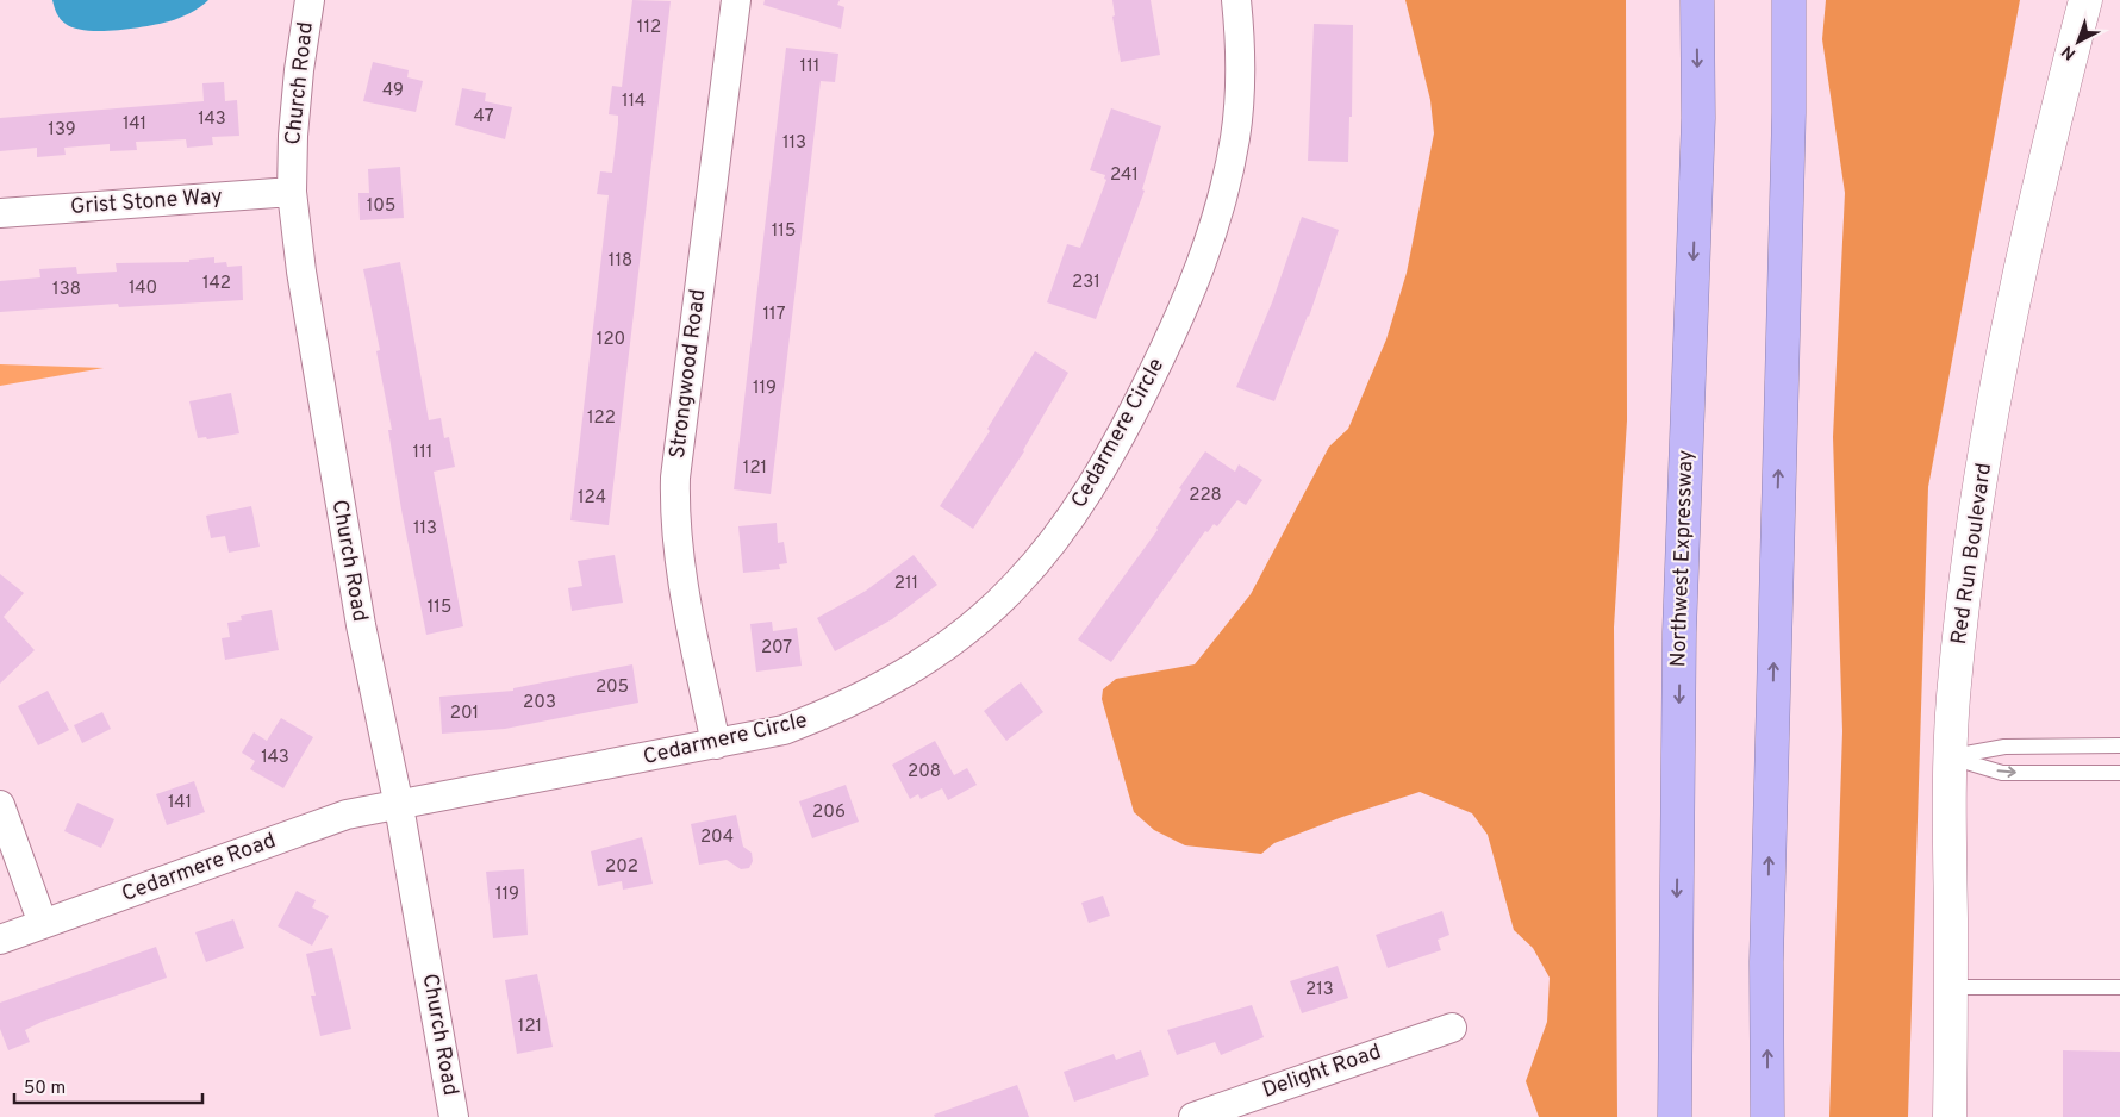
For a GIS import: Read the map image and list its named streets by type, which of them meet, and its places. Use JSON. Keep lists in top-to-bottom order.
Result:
{
  "streets": {
    "highway": ["Northwest Expressway"],
    "main road": ["Red Run Boulevard"],
    "street": [
      "Church Road",
      "Grist Stone Way",
      "Strongwood Road",
      "Cedarmere Circle",
      "Cedarmere Road",
      "Delight Road"
    ]
  },
  "crossings": [
    ["Church Road", "Grist Stone Way"],
    ["Church Road", "Cedarmere Circle"],
    ["Church Road", "Cedarmere Road"],
    ["Strongwood Road", "Cedarmere Circle"],
    ["Cedarmere Circle", "Cedarmere Road"]
  ],
  "house_numbers": [
    "112",
    "111",
    "49",
    "114",
    "47",
    "143",
    "141",
    "139",
    "113",
    "241",
    "105",
    "115",
    "118",
    "231",
    "142",
    "140",
    "138",
    "117",
    "120",
    "119",
    "122",
    "111",
    "121",
    "228",
    "124",
    "113",
    "211",
    "115",
    "207",
    "205",
    "203",
    "201",
    "143",
    "208",
    "141",
    "206",
    "204",
    "202",
    "119",
    "213",
    "121"
  ],
  "scale_bar": "50 m",
  "north": "bottom left"
}
